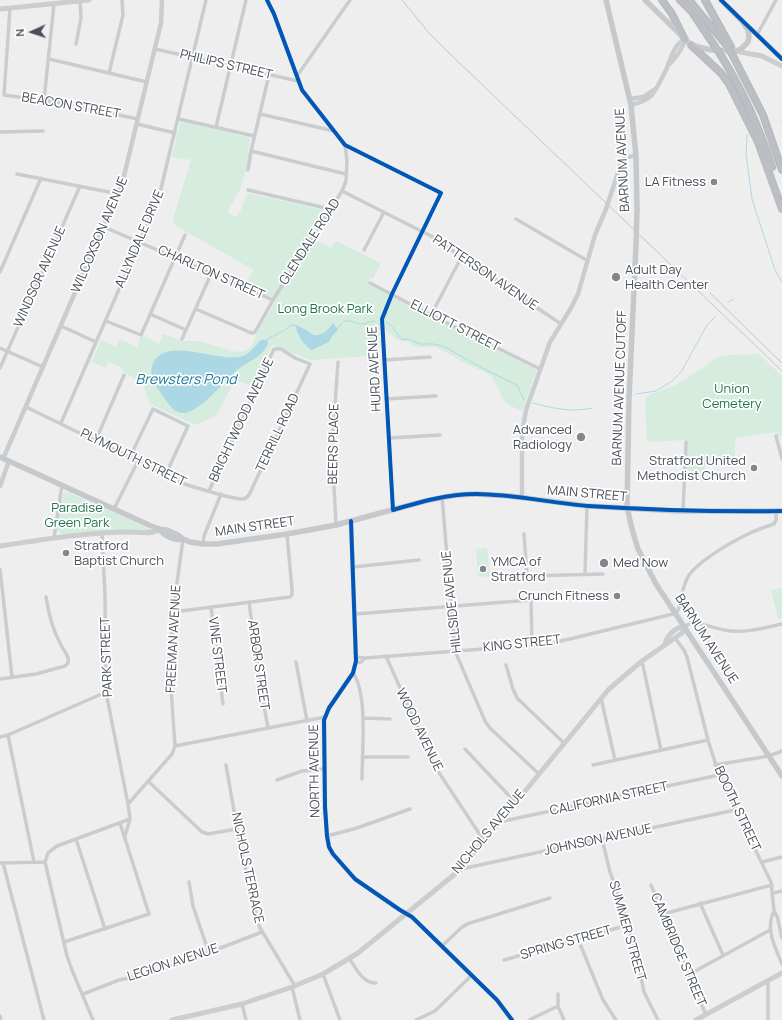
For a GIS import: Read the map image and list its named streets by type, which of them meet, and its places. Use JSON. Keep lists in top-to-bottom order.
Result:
{
  "streets": {
    "main road": [
      "BARNUM AVENUE",
      "BARNUM AVENUE CUTOFF",
      "MAIN STREET",
      "NICHOLS AVENUE"
    ],
    "street": [
      "PHILIPS STREET",
      "BEACON STREET",
      "WILCOXSON AVENUE",
      "ALLYNDALE DRIVE",
      "GLENDALE ROAD",
      "CHARLTON STREET",
      "PATTERSON AVENUE",
      "WINDSOR AVENUE",
      "ELLIOTT STREET",
      "HURD AVENUE",
      "BRIGHTWOOD AVENUE",
      "TERRILL ROAD",
      "BEERS PLACE",
      "PLYMOUTH STREET",
      "HILLSIDE AVENUE",
      "FREEMAN AVENUE",
      "KING STREET",
      "VINE STREET",
      "PARK STREET",
      "ARBOR STREET",
      "WOOD AVENUE",
      "NORTH AVENUE",
      "CALIFORNIA STREET",
      "BOOTH STREET",
      "JOHNSON AVENUE",
      "NICHOLS TERRACE",
      "SUMMER STREET",
      "SPRING STREET",
      "CAMBRIDGE STREET",
      "LEGION AVENUE"
    ]
  },
  "crossings": [
    ["PHILIPS STREET", "WILCOXSON AVENUE"],
    ["PHILIPS STREET", "ALLYNDALE DRIVE"],
    ["BEACON STREET", "WILCOXSON AVENUE"],
    ["BEACON STREET", "ALLYNDALE DRIVE"],
    ["BARNUM AVENUE", "BARNUM AVENUE CUTOFF"],
    ["BARNUM AVENUE", "MAIN STREET"],
    ["BARNUM AVENUE", "KING STREET"],
    ["BARNUM AVENUE", "NICHOLS AVENUE"],
    ["WILCOXSON AVENUE", "CHARLTON STREET"],
    ["WILCOXSON AVENUE", "PLYMOUTH STREET"],
    ["WILCOXSON AVENUE", "MAIN STREET"],
    ["ALLYNDALE DRIVE", "CHARLTON STREET"],
    ["ALLYNDALE DRIVE", "PLYMOUTH STREET"],
    ["GLENDALE ROAD", "CHARLTON STREET"],
    ["GLENDALE ROAD", "PATTERSON AVENUE"],
    ["PATTERSON AVENUE", "HURD AVENUE"],
    ["ELLIOTT STREET", "HURD AVENUE"],
    ["HURD AVENUE", "MAIN STREET"],
    ["BARNUM AVENUE CUTOFF", "MAIN STREET"],
    ["BRIGHTWOOD AVENUE", "TERRILL ROAD"],
    ["BRIGHTWOOD AVENUE", "PLYMOUTH STREET"],
    ["TERRILL ROAD", "PLYMOUTH STREET"],
    ["BEERS PLACE", "MAIN STREET"],
    ["MAIN STREET", "HILLSIDE AVENUE"],
    ["MAIN STREET", "FREEMAN AVENUE"],
    ["MAIN STREET", "NORTH AVENUE"],
    ["HILLSIDE AVENUE", "KING STREET"],
    ["HILLSIDE AVENUE", "NICHOLS AVENUE"],
    ["FREEMAN AVENUE", "PARK STREET"],
    ["KING STREET", "WOOD AVENUE"],
    ["KING STREET", "NORTH AVENUE"],
    ["WOOD AVENUE", "NICHOLS AVENUE"],
    ["NORTH AVENUE", "NICHOLS AVENUE"],
    ["CALIFORNIA STREET", "BOOTH STREET"],
    ["CALIFORNIA STREET", "NICHOLS AVENUE"],
    ["BOOTH STREET", "NICHOLS AVENUE"],
    ["BOOTH STREET", "JOHNSON AVENUE"],
    ["NICHOLS AVENUE", "JOHNSON AVENUE"],
    ["NICHOLS AVENUE", "NICHOLS TERRACE"],
    ["JOHNSON AVENUE", "SUMMER STREET"],
    ["NICHOLS TERRACE", "LEGION AVENUE"],
    ["SUMMER STREET", "SPRING STREET"]
  ],
  "water": ["Brewsters Pond"],
  "parks": ["Long Brook Park", "Union Cemetery", "Paradise Green Park"],
  "places": [
    "LA Fitness",
    "Adult Day Health Center",
    "Advanced Radiology",
    "Stratford United Methodist Church",
    "Stratford Baptist Church",
    "Med Now",
    "YMCA of Stratford",
    "Crunch Fitness"
  ],
  "north": "left"
}
